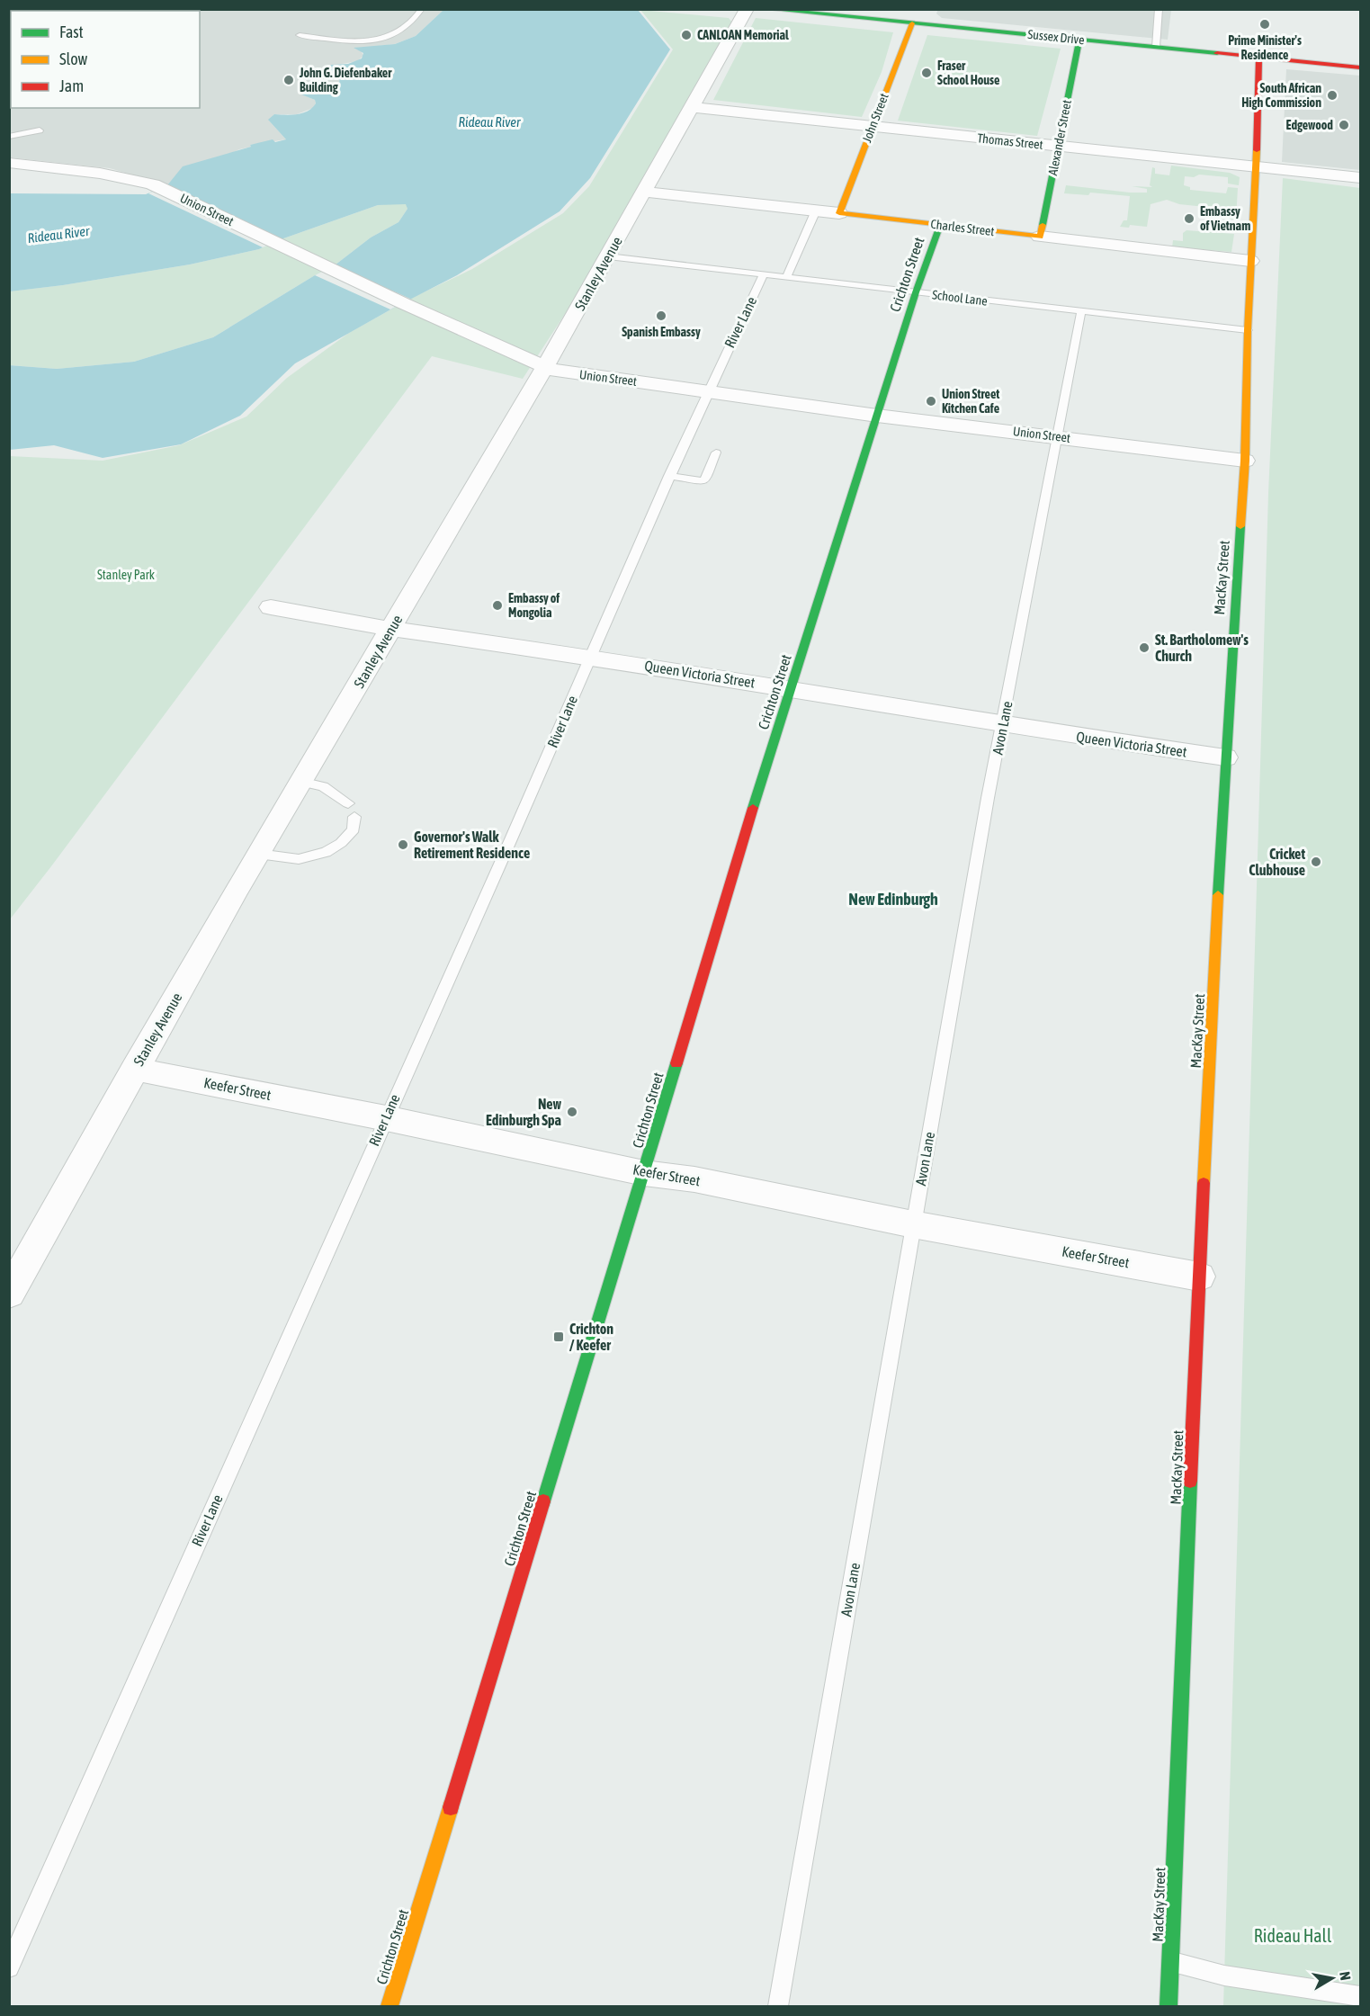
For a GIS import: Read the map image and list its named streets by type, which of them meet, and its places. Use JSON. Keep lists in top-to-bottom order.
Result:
{
  "streets": {
    "street": [
      "Sussex Drive",
      "John Street",
      "Alexander Street",
      "Thomas Street",
      "Union Street",
      "Charles Street",
      "Stanley Avenue",
      "Crichton Street",
      "MacKay Street",
      "Queen Victoria Street",
      "Keefer Street"
    ],
    "lane": ["School Lane", "River Lane", "Avon Lane"]
  },
  "crossings": [
    ["Sussex Drive", "John Street"],
    ["Sussex Drive", "Alexander Street"],
    ["Sussex Drive", "MacKay Street"],
    ["John Street", "Thomas Street"],
    ["John Street", "Charles Street"],
    ["Alexander Street", "Thomas Street"],
    ["Alexander Street", "Charles Street"],
    ["Thomas Street", "Stanley Avenue"],
    ["Thomas Street", "MacKay Street"],
    ["Union Street", "Stanley Avenue"],
    ["Union Street", "Crichton Street"],
    ["Union Street", "River Lane"],
    ["Union Street", "MacKay Street"],
    ["Union Street", "Avon Lane"],
    ["Charles Street", "Stanley Avenue"],
    ["Charles Street", "Crichton Street"],
    ["Charles Street", "MacKay Street"],
    ["Stanley Avenue", "School Lane"],
    ["Stanley Avenue", "Queen Victoria Street"],
    ["Stanley Avenue", "Keefer Street"],
    ["Crichton Street", "School Lane"],
    ["Crichton Street", "Queen Victoria Street"],
    ["Crichton Street", "Keefer Street"],
    ["School Lane", "River Lane"],
    ["School Lane", "MacKay Street"],
    ["School Lane", "Avon Lane"],
    ["River Lane", "Queen Victoria Street"],
    ["River Lane", "Keefer Street"],
    ["MacKay Street", "Queen Victoria Street"],
    ["MacKay Street", "Keefer Street"],
    ["Queen Victoria Street", "Avon Lane"],
    ["Avon Lane", "Keefer Street"]
  ],
  "districts": ["New Edinburgh"],
  "water": ["Rideau River"],
  "parks": ["Stanley Park", "Rideau Hall"],
  "places": {
    "other": [
      "Prime Minister's Residence",
      "CANLOAN Memorial",
      "Fraser School House",
      "John G. Diefenbaker Building",
      "South African High Commission",
      "Edgewood",
      "Embassy of Vietnam",
      "Spanish Embassy",
      "Union Street Kitchen Cafe",
      "Embassy of Mongolia",
      "St. Bartholomew's Church",
      "Governor's Walk Retirement Residence",
      "Cricket Clubhouse",
      "New Edinburgh Spa"
    ],
    "transit": ["Crichton / Keefer"]
  },
  "legend": ["Fast", "Slow", "Jam"],
  "north": "right"
}
